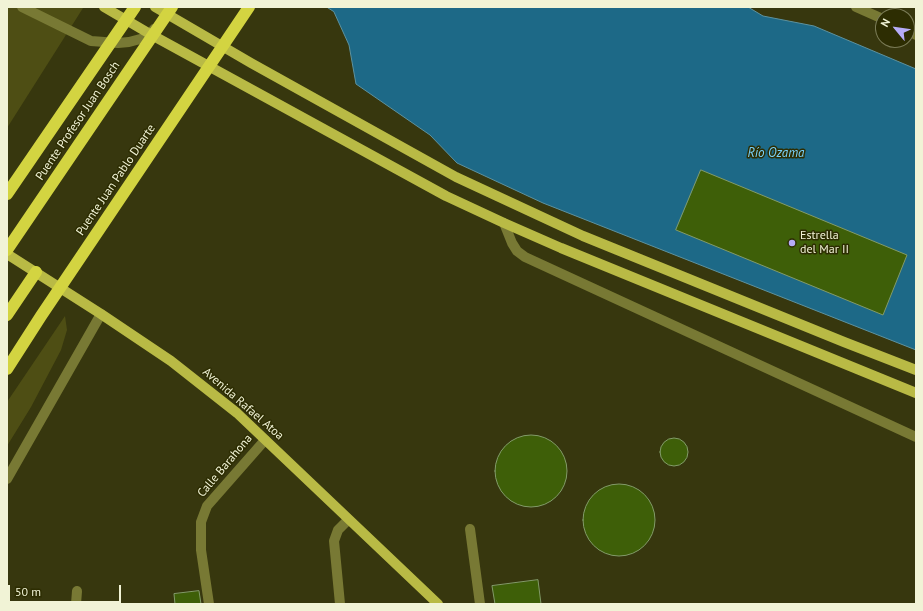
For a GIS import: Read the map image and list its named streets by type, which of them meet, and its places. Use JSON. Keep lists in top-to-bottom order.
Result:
{
  "streets": {
    "highway": ["Puente Profesor Juan Bosch", "Puente Juan Pablo Duarte"],
    "main road": ["Avenida Rafael Atoa"],
    "street": ["Calle Barahona"]
  },
  "crossings": [
    ["Avenida Rafael Atoa", "Calle Barahona"]
  ],
  "water": ["Río Ozama"],
  "places": ["Estrella del Mar II"],
  "scale_bar": "50 m",
  "north": "top left"
}
